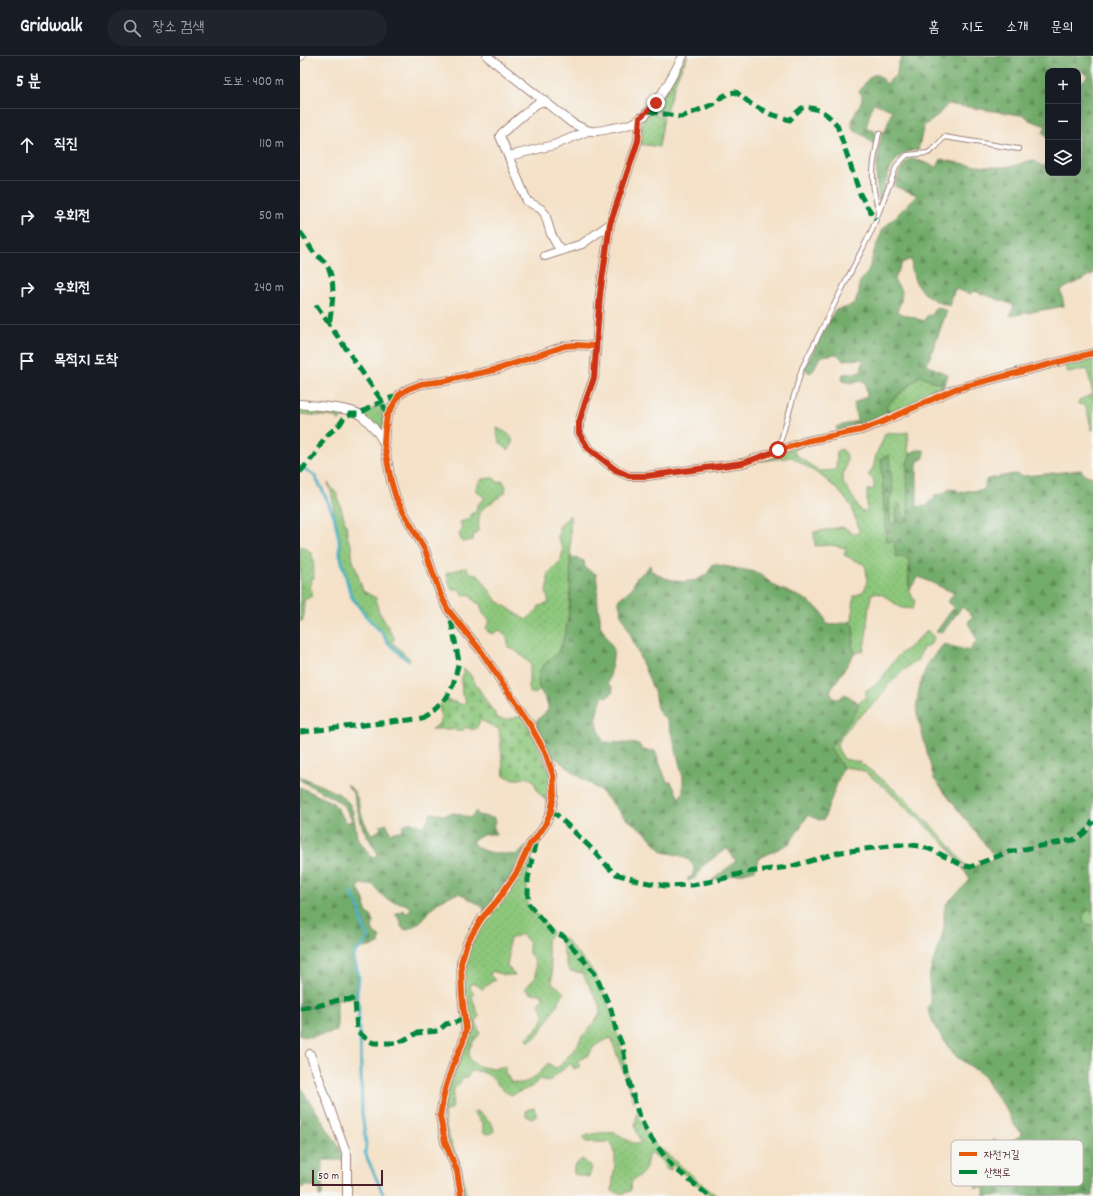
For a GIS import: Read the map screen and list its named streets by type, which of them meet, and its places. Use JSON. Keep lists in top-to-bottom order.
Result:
{
  "legend": ["자전거길", "산책로"],
  "scale_bar": "50 m",
  "page": {
    "header": "Gridwalk",
    "search": "장소 검색",
    "nav": [
      "홈",
      "지도",
      "소개",
      "문의"
    ],
    "heading": ["5 분", "도보 · 400 m"],
    "map_buttons": ["+", "−"],
    "list": [
      ["직진", "110 m"],
      ["우회전", "50 m"],
      ["우회전", "240 m"],
      "목적지 도착"
    ],
    "scale": "50 m"
  }
}
